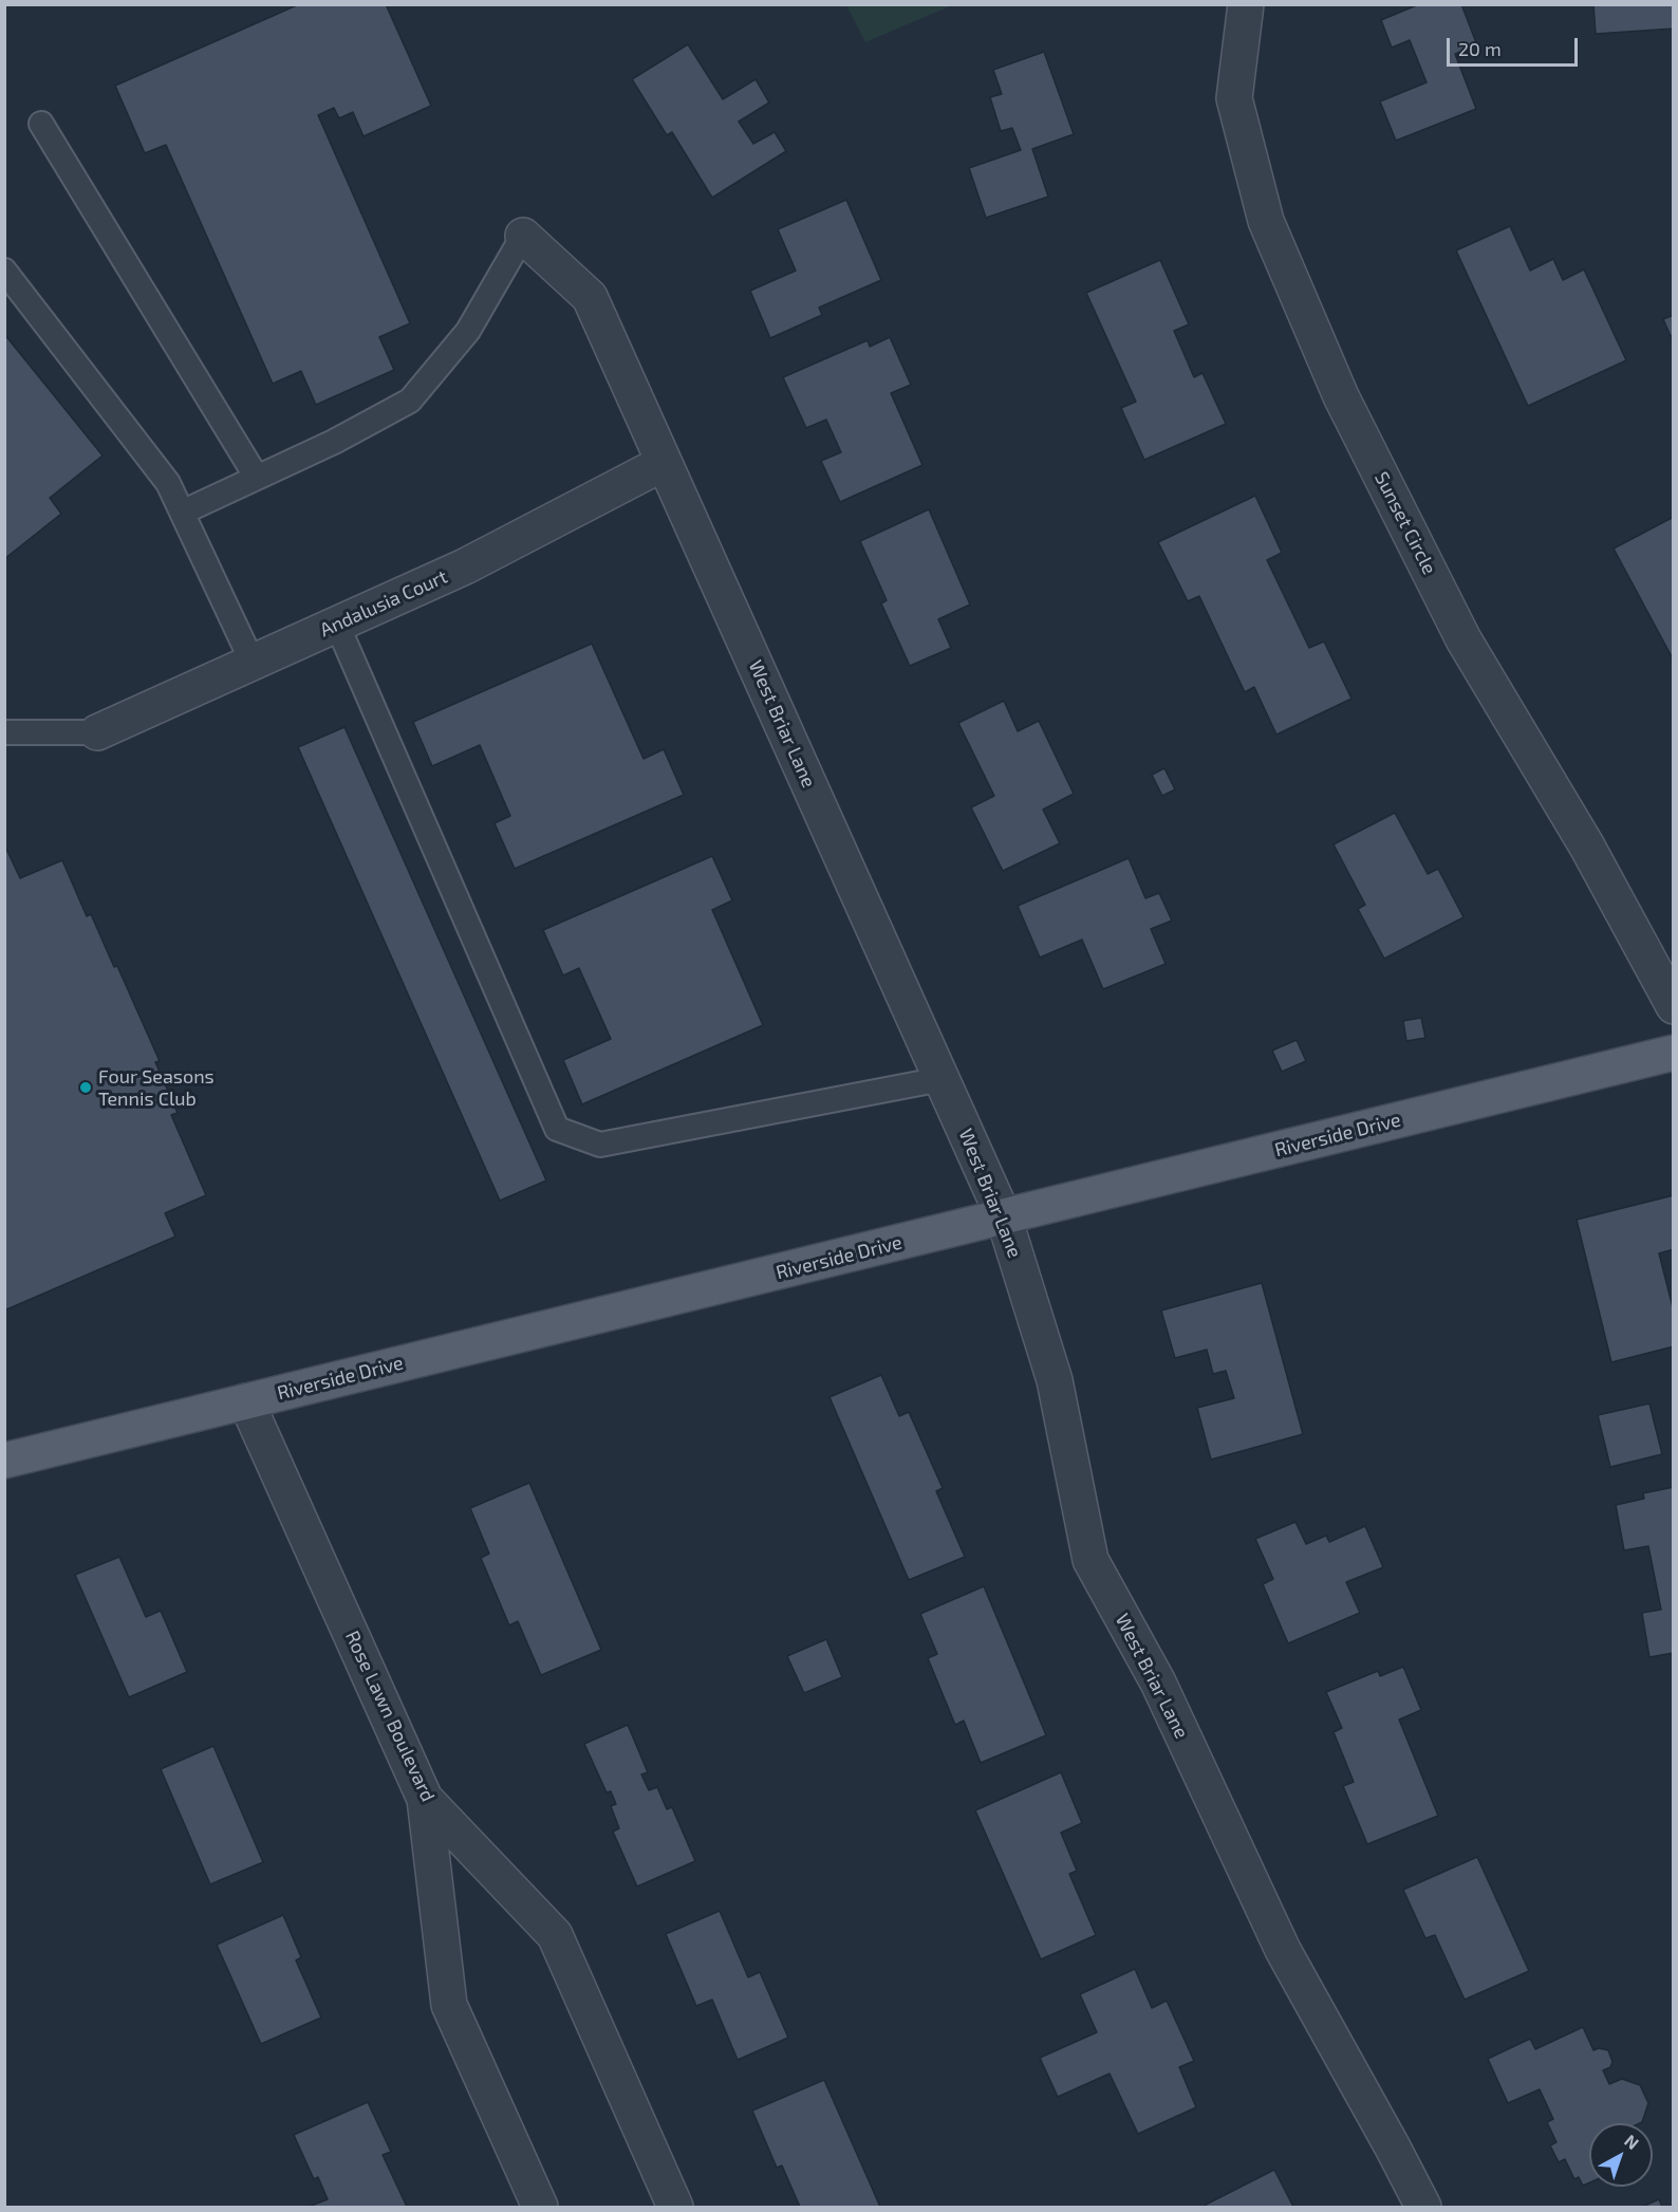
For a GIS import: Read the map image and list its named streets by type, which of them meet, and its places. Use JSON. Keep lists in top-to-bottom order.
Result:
{
  "streets": {
    "main road": ["Riverside Drive"],
    "street": [
      "Sunset Circle",
      "Andalusia Court",
      "West Briar Lane",
      "Rose Lawn Boulevard"
    ]
  },
  "crossings": [
    ["Andalusia Court", "West Briar Lane"],
    ["West Briar Lane", "Riverside Drive"],
    ["Riverside Drive", "Rose Lawn Boulevard"]
  ],
  "places": ["Four Seasons Tennis Club"],
  "scale_bar": "20 m",
  "north": "top right"
}
